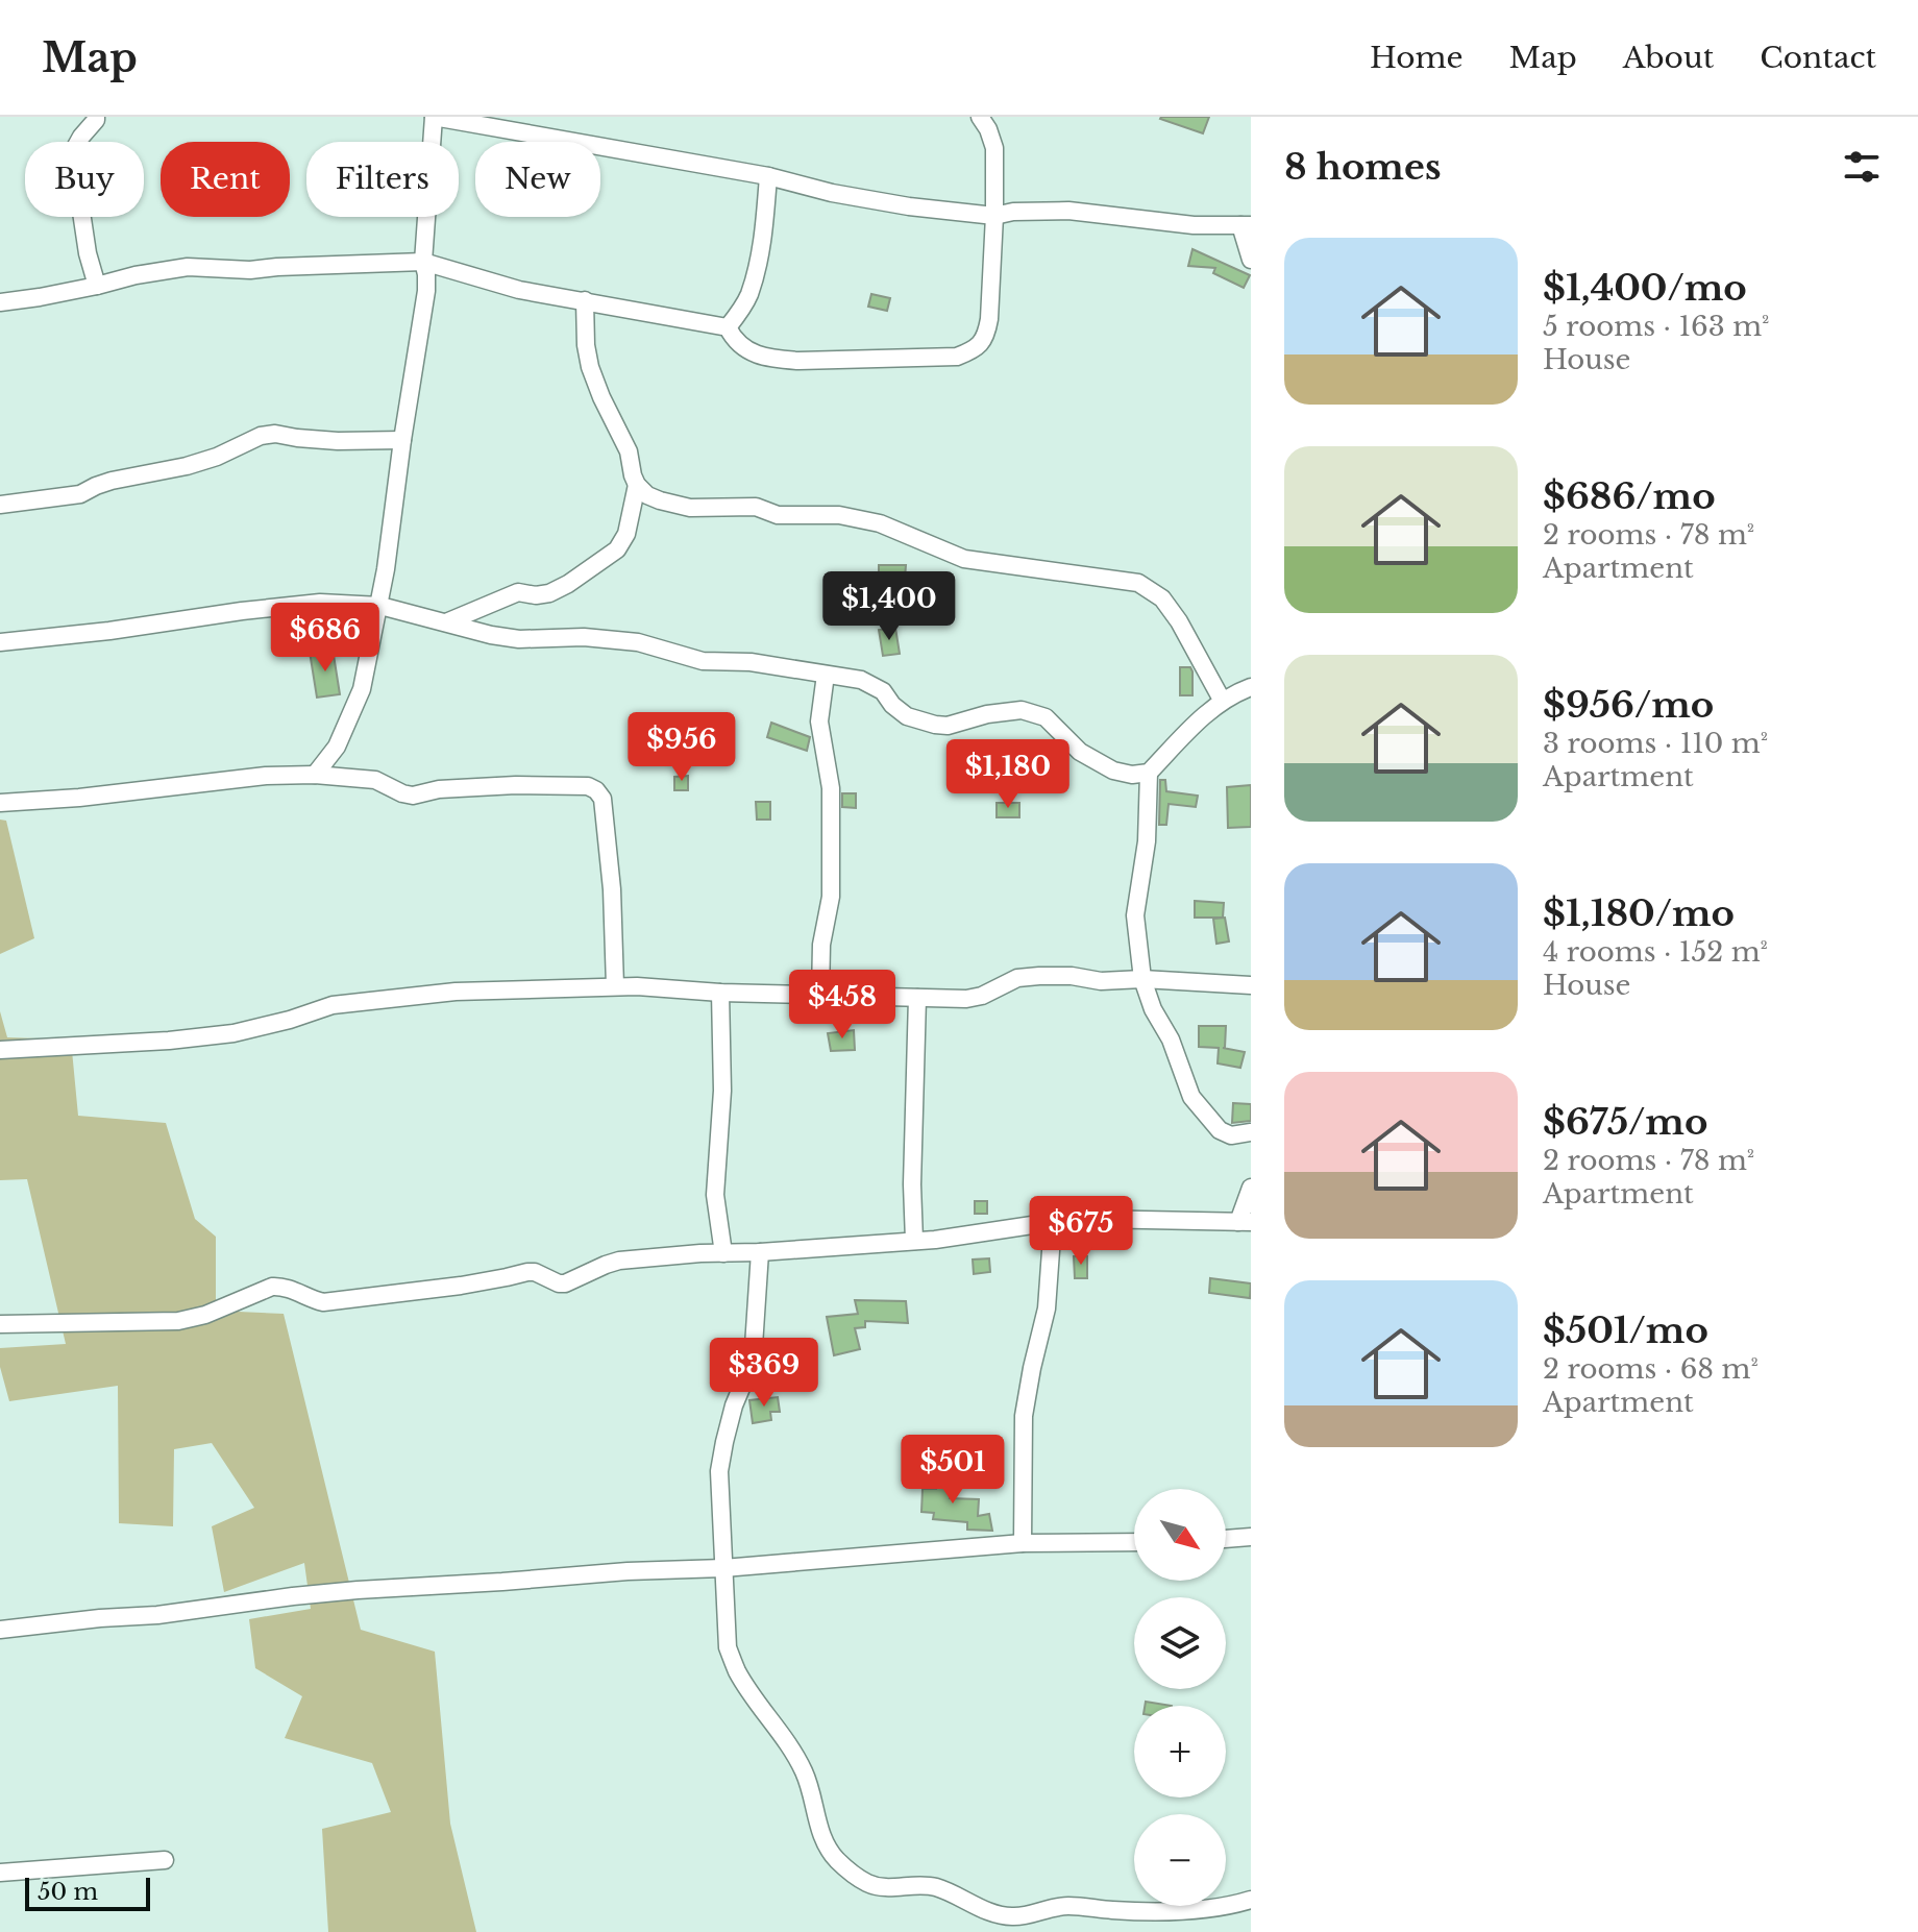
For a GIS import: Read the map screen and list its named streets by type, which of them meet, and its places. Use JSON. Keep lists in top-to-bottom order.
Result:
{
  "scale_bar": "50 m",
  "north": "bottom right",
  "page": {
    "header": "Map",
    "nav": [
      "Home",
      "Map",
      "About",
      "Contact"
    ],
    "heading": "8 homes",
    "chip": [
      "Buy",
      "Rent",
      "Filters",
      "New"
    ],
    "list": [
      {
        "name": "$1,400/mo",
        "note": "5 rooms · 163 m² · House"
      },
      {
        "name": "$686/mo",
        "note": "2 rooms · 78 m² · Apartment"
      },
      {
        "name": "$956/mo",
        "note": "3 rooms · 110 m² · Apartment"
      },
      {
        "name": "$1,180/mo",
        "note": "4 rooms · 152 m² · House"
      },
      {
        "name": "$675/mo",
        "note": "2 rooms · 78 m² · Apartment"
      },
      {
        "name": "$501/mo",
        "note": "2 rooms · 68 m² · Apartment"
      }
    ],
    "price": [
      "$1,400",
      "$686",
      "$956",
      "$1,180",
      "$458",
      "$675",
      "$369",
      "$501"
    ],
    "map_buttons": ["+", "−"],
    "scale": "50 m"
  }
}
